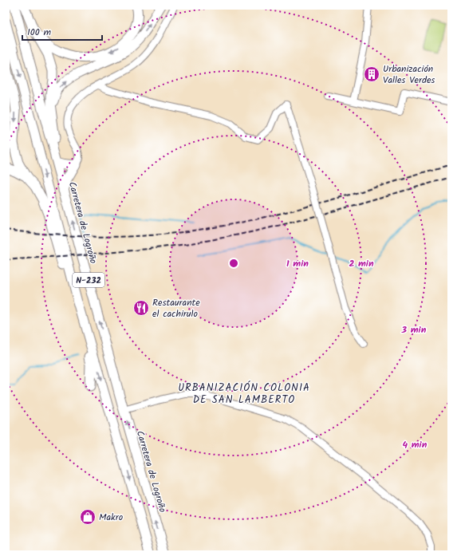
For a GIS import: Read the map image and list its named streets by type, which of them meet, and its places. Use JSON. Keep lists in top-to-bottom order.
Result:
{
  "streets": {
    "highway": ["Carretera de Logroño", "N-232"]
  },
  "districts": ["URBANIZACIÓN COLONIA DE SAN LAMBERTO"],
  "places": {
    "building": ["Urbanización Valles Verdes"],
    "restaurant": ["Restaurante el cachirulo"],
    "shop": ["Makro"]
  },
  "scale_bar": "100 m",
  "rings": [
    "1 min",
    "2 min",
    "3 min",
    "4 min"
  ]
}
